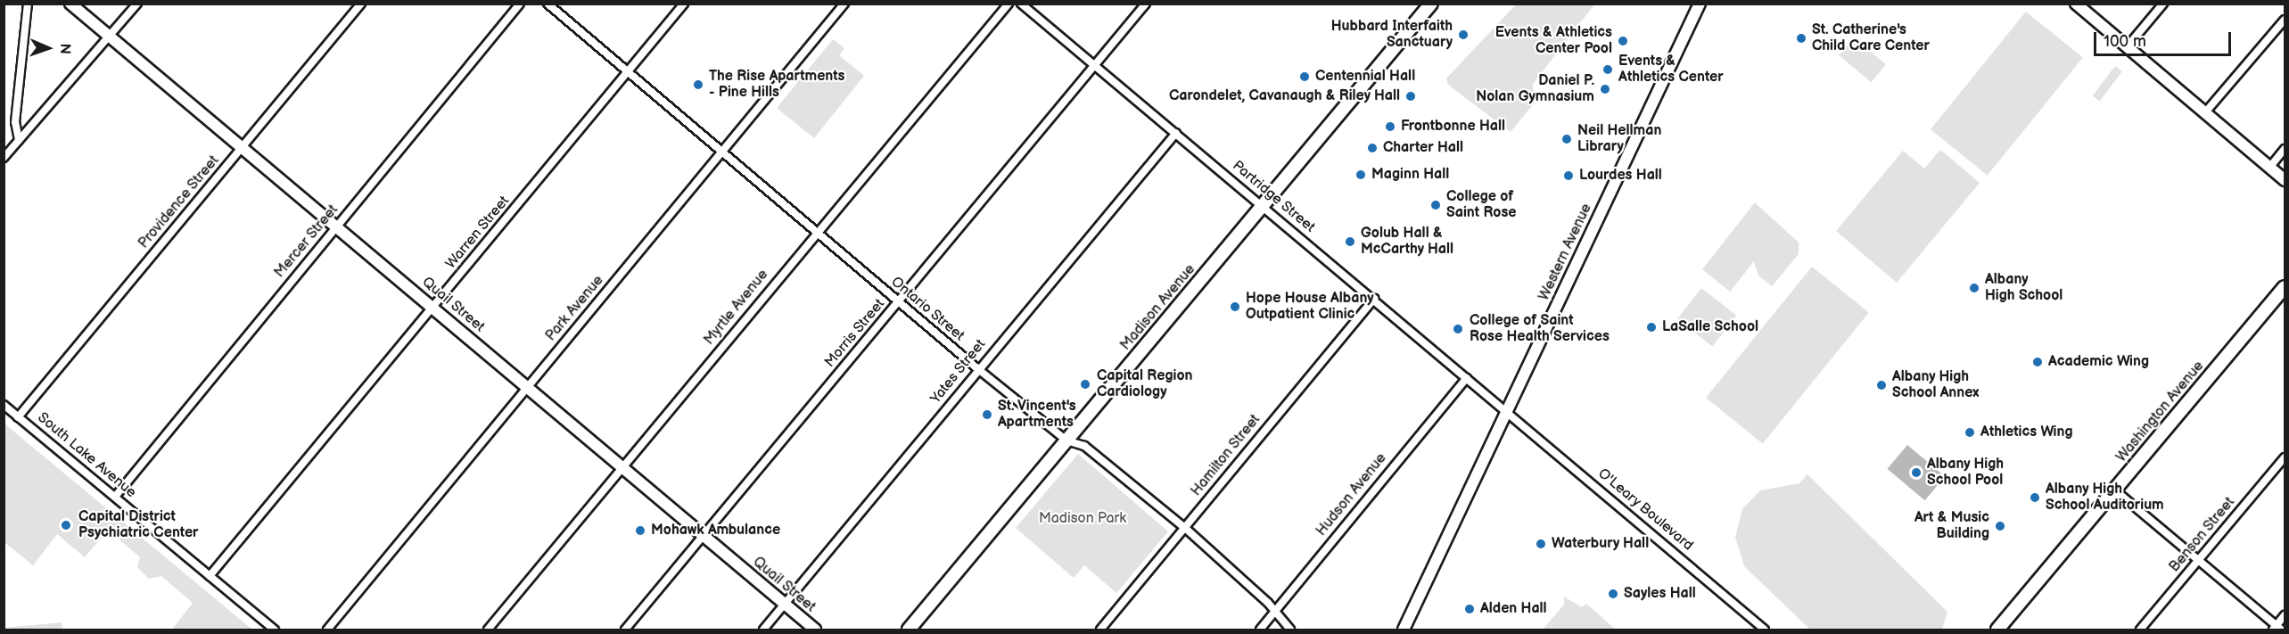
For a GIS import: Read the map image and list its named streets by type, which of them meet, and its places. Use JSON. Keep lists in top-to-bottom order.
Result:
{
  "streets": {
    "main road": ["Madison Avenue", "Washington Avenue"],
    "street": [
      "Partridge Street",
      "Providence Street",
      "Warren Street",
      "Mercer Street",
      "Western Avenue",
      "Quail Street",
      "Myrtle Avenue",
      "Park Avenue",
      "Ontario Street",
      "Morris Street",
      "Yates Street",
      "South Lake Avenue",
      "Hamilton Street",
      "Hudson Avenue",
      "O'Leary Boulevard",
      "Benson Street"
    ]
  },
  "crossings": [
    ["Partridge Street", "Western Avenue"],
    ["Partridge Street", "Madison Avenue"],
    ["Partridge Street", "Morris Street"],
    ["Partridge Street", "Yates Street"],
    ["Partridge Street", "Hamilton Street"],
    ["Partridge Street", "Hudson Avenue"],
    ["Partridge Street", "O'Leary Boulevard"],
    ["Providence Street", "Quail Street"],
    ["Providence Street", "South Lake Avenue"],
    ["Warren Street", "Quail Street"],
    ["Warren Street", "Ontario Street"],
    ["Warren Street", "South Lake Avenue"],
    ["Mercer Street", "Quail Street"],
    ["Mercer Street", "South Lake Avenue"],
    ["Western Avenue", "O'Leary Boulevard"],
    ["Quail Street", "Myrtle Avenue"],
    ["Quail Street", "Park Avenue"],
    ["Quail Street", "Morris Street"],
    ["Quail Street", "Yates Street"],
    ["Myrtle Avenue", "Ontario Street"],
    ["Madison Avenue", "Ontario Street"],
    ["Park Avenue", "Ontario Street"],
    ["Ontario Street", "Morris Street"],
    ["Ontario Street", "Yates Street"],
    ["Ontario Street", "Hamilton Street"],
    ["Ontario Street", "Hudson Avenue"]
  ],
  "parks": ["Madison Park"],
  "places": [
    "Hubbard Interfaith Sanctuary",
    "St. Catherine's Child Care Center",
    "Events & Athletics Center Pool",
    "Events & Athletics Center",
    "Centennial Hall",
    "The Rise Apartments - Pine Hills",
    "Daniel P. Nolan Gymnasium",
    "Carondelet, Cavanaugh & Riley Hall",
    "Frontbonne Hall",
    "Neil Hellman Library",
    "Charter Hall",
    "Maginn Hall",
    "Lourdes Hall",
    "College of Saint Rose",
    "Golub Hall & McCarthy Hall",
    "Albany High School",
    "Hope House Albany Outpatient Clinic",
    "LaSalle School",
    "College of Saint Rose Health Services",
    "Academic Wing",
    "Capital Region Cardiology",
    "Albany High School Annex",
    "St. Vincent's Apartments",
    "Athletics Wing",
    "Albany High School Pool",
    "Albany High School Auditorium",
    "Capital District Psychiatric Center",
    "Art & Music Building",
    "Mohawk Ambulance",
    "Waterbury Hall",
    "Sayles Hall",
    "Alden Hall"
  ],
  "scale_bar": "100 m",
  "north": "right"
}
